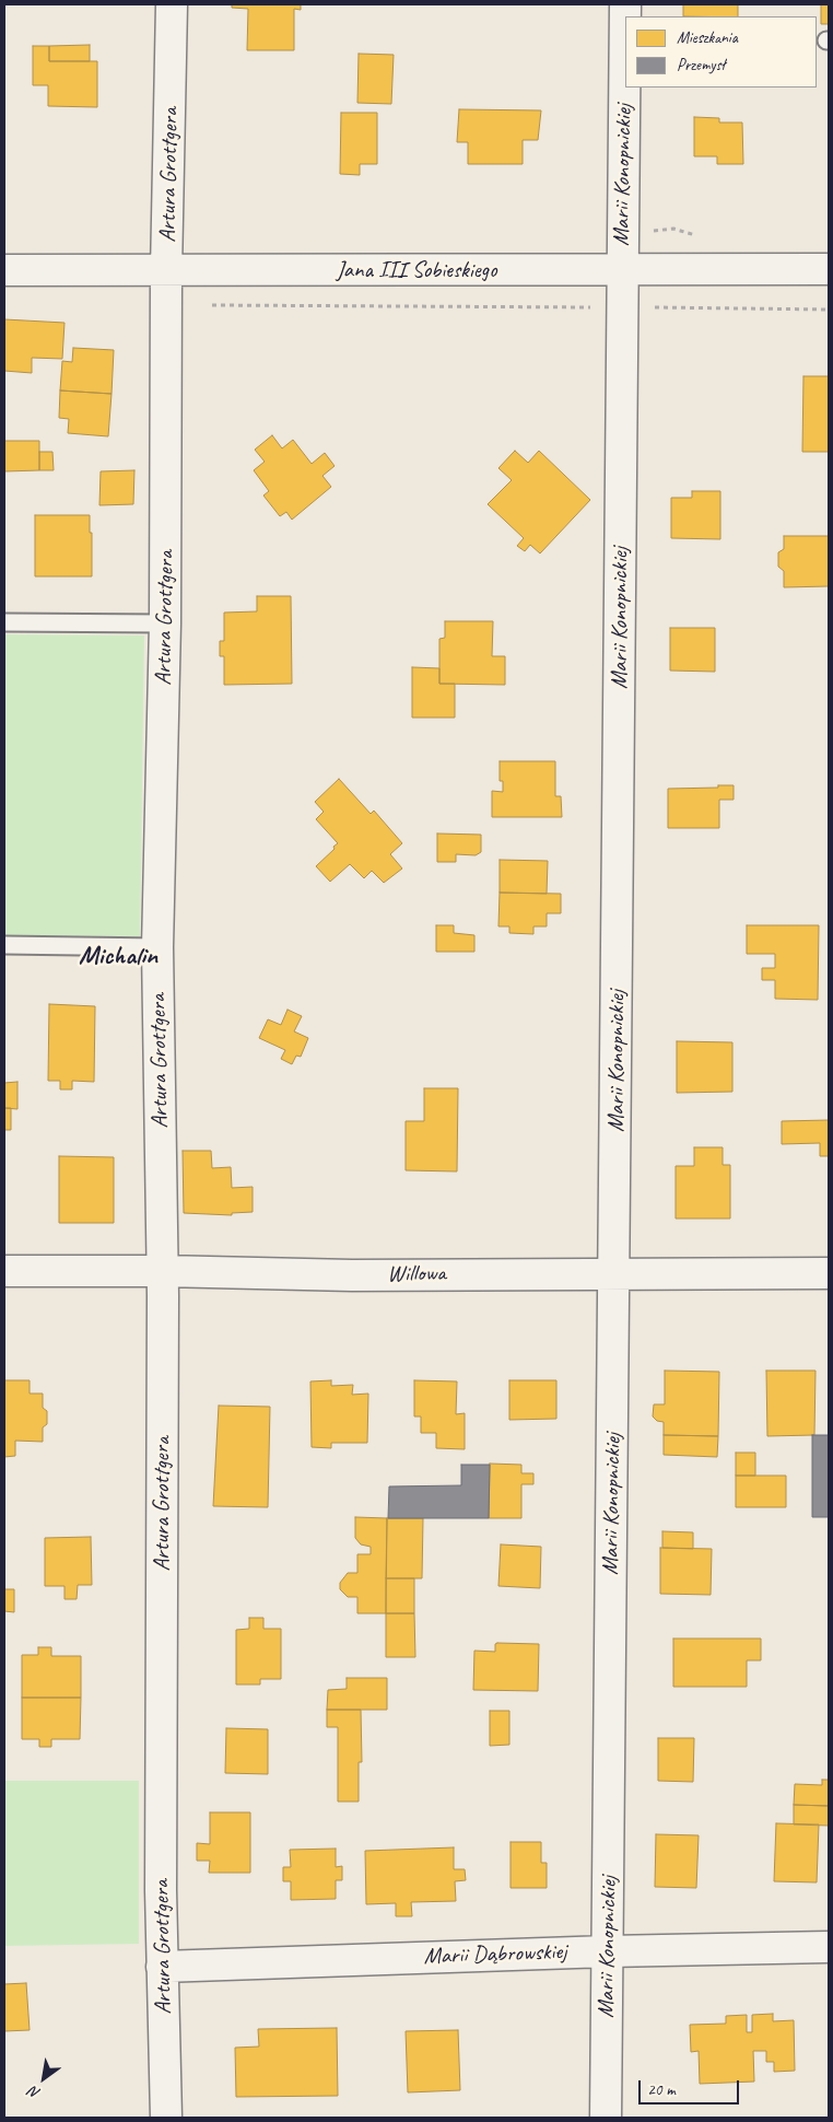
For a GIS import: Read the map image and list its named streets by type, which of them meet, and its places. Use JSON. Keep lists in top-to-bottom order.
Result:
{
  "streets": {
    "street": [
      "Artura Grottgera",
      "Marii Konopnickiej",
      "Jana III Sobieskiego",
      "Willowa",
      "Marii Dąbrowskiej"
    ]
  },
  "crossings": [
    ["Artura Grottgera", "Jana III Sobieskiego"],
    ["Artura Grottgera", "Willowa"],
    ["Artura Grottgera", "Marii Dąbrowskiej"],
    ["Marii Konopnickiej", "Jana III Sobieskiego"],
    ["Marii Konopnickiej", "Willowa"],
    ["Marii Konopnickiej", "Marii Dąbrowskiej"]
  ],
  "districts": ["Michalin"],
  "legend": ["Mieszkania", "Przemysł"],
  "scale_bar": "20 m",
  "north": "bottom left"
}
